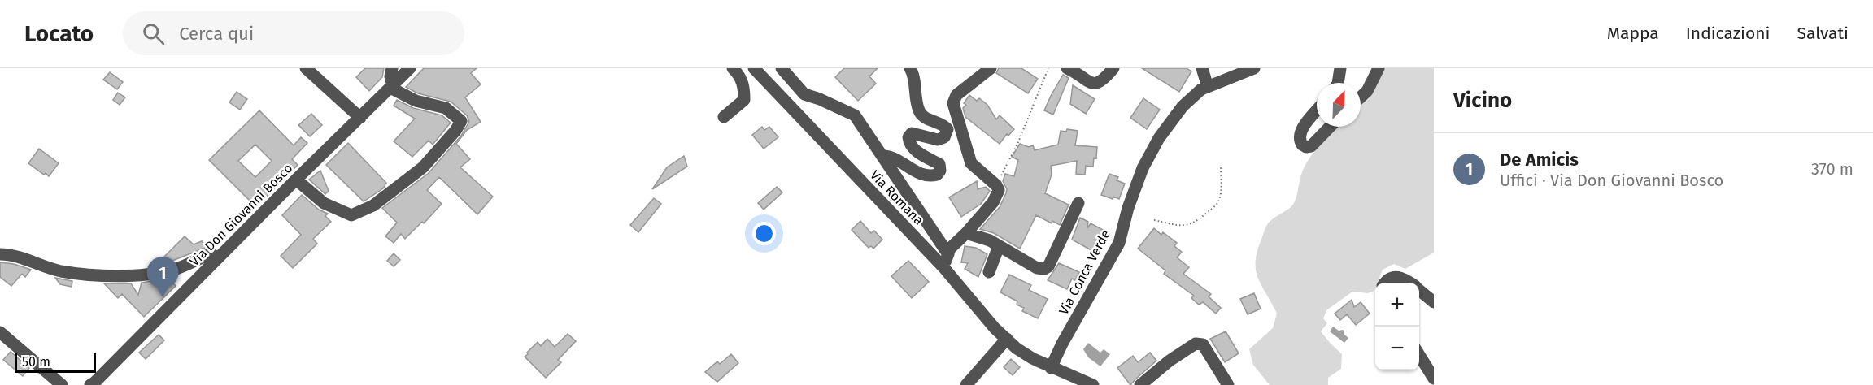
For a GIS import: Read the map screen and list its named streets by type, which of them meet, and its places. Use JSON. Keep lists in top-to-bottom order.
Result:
{
  "streets": {
    "street": ["Via Romana", "Via Don Giovanni Bosco", "Via Conca Verde"]
  },
  "crossings": [
    ["Via Romana", "Via Conca Verde"]
  ],
  "scale_bar": "50 m",
  "north": "top right",
  "page": {
    "header": "Locato",
    "search": "Cerca qui",
    "nav": ["Mappa", "Indicazioni", "Salvati"],
    "heading": "Vicino",
    "list": [
      {
        "mark": "1",
        "name": "De Amicis",
        "note": "Uffici · Via Don Giovanni Bosco",
        "value": "370 m"
      }
    ],
    "pins": "1",
    "map_buttons": ["+", "−"],
    "scale": "50 m"
  }
}
